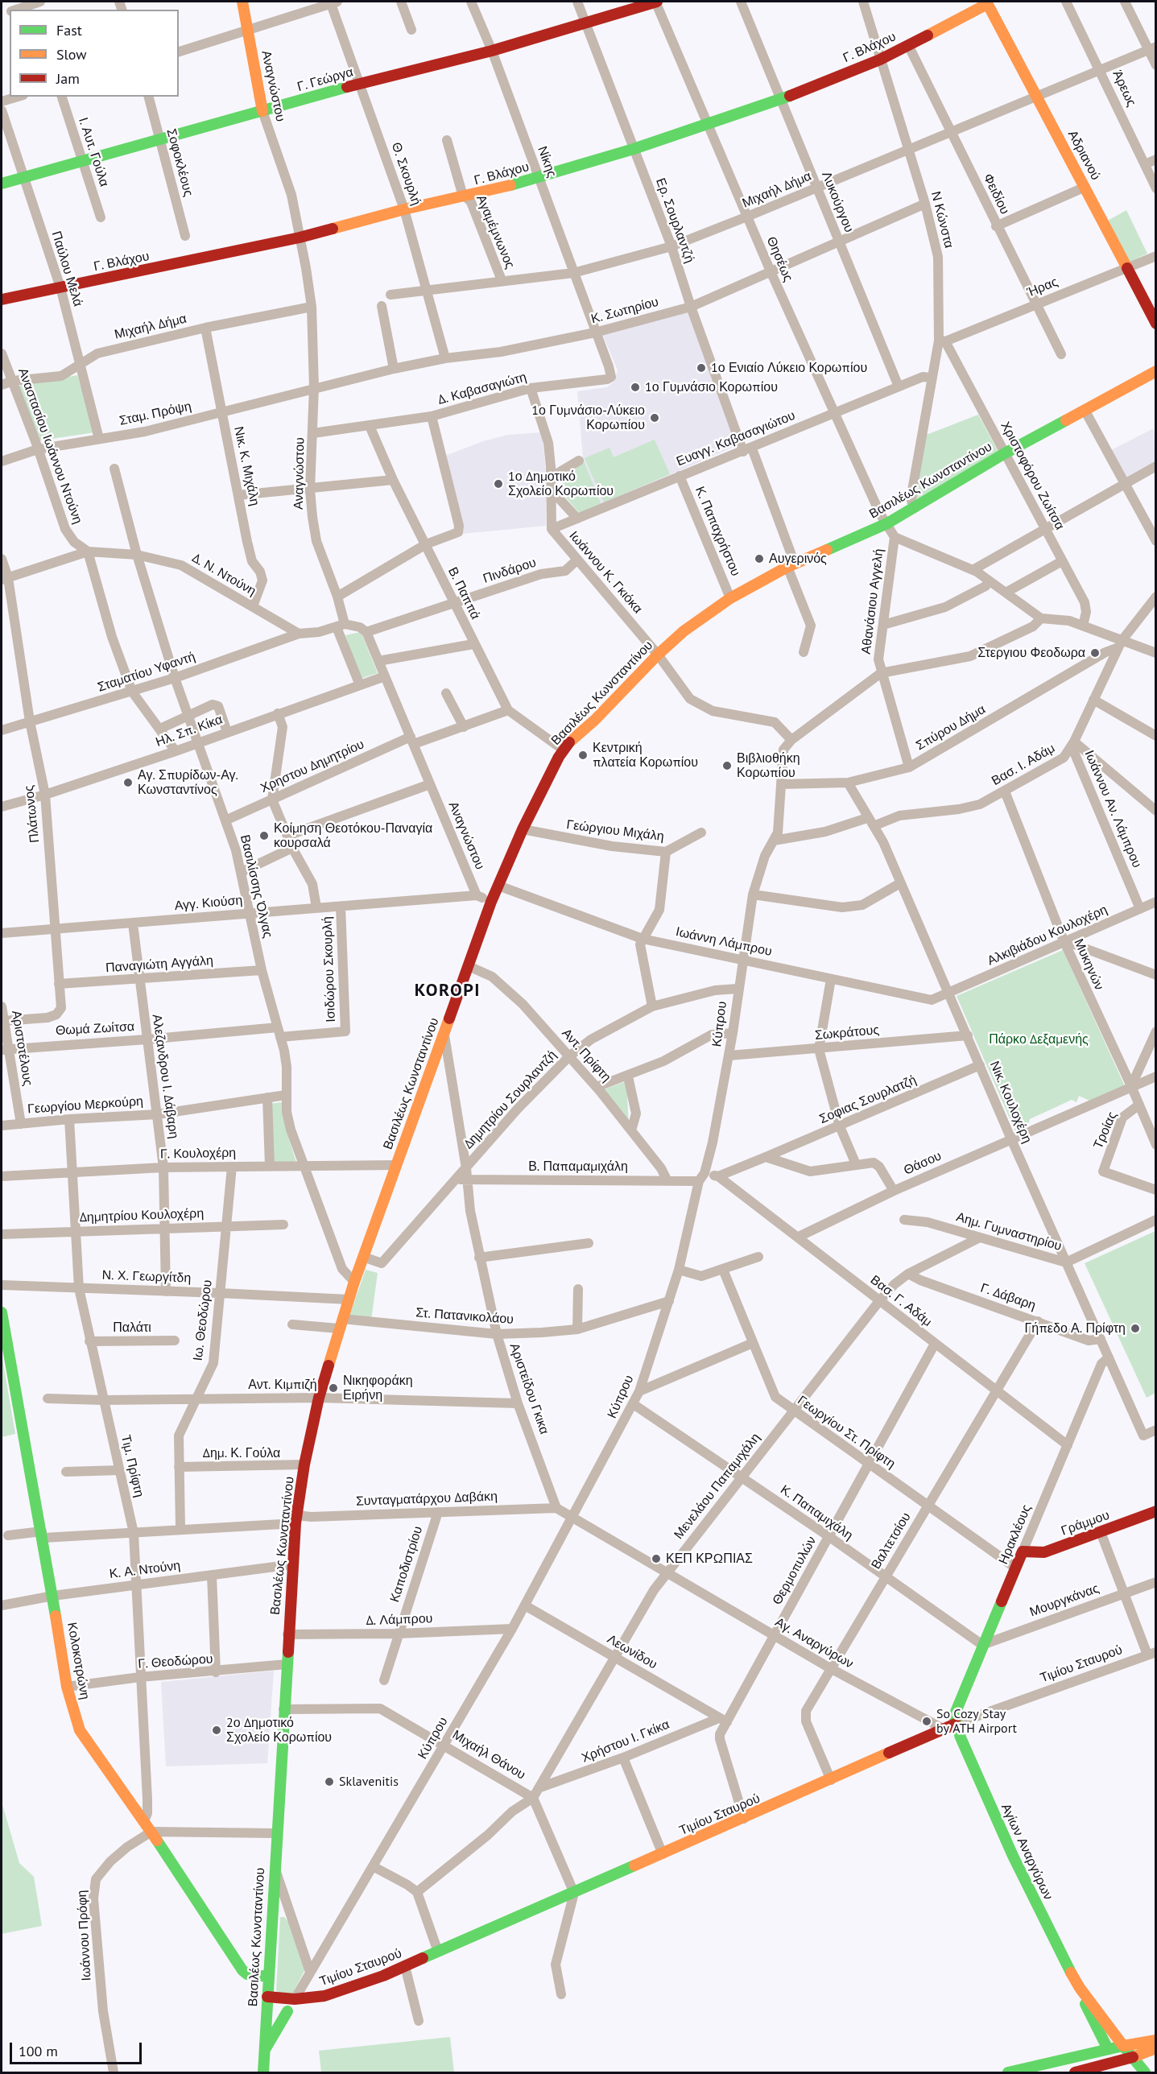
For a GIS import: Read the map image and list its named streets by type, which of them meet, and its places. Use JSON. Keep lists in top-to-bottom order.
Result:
{
  "streets": {
    "street": [
      "Γ. Βλάχου",
      "Γ. Γεώργα",
      "Αναγνώστου",
      "Άρεως",
      "Ι. Αυτ. Γούλα",
      "Αδριανού",
      "Νίκης",
      "Σοφοκλέους",
      "Θ. Σκουρλή",
      "Μιχαήλ Δήμα",
      "Φειδίου",
      "Λυκούργου",
      "Ν Κώνστα",
      "Ερ. Σουρλαντζή",
      "Αγαμέμνωνος",
      "Θησέως",
      "Παύλου Μελά",
      "Ήρας",
      "Κ. Σωτηρίου",
      "Δ. Καβασαγιώτη",
      "Σταμ. Πρόψη",
      "Ευαγγ. Καβασαγιώτου",
      "Αναστασίου Ιωάννου Ντούνη",
      "Νικ. Κ. Μιχάλη",
      "Χριστοφόρου Ζωίτσα",
      "Βασιλέως Κωνσταντίνου",
      "Κ. Παπαχρήστου",
      "Πινδάρου",
      "Ιωάννου Κ. Γκιόκα",
      "Δ. Ν. Ντούνη",
      "Β. Παππά",
      "Αθανάσιου Αγγελή",
      "Σταματίου Υφαντή",
      "Σπύρου Δήμα",
      "Ηλ. Σπ. Κίκα",
      "Βασ. Ι. Αδάμ",
      "Χρηστου Δημητρίου",
      "Ιωάννου Αν. Λάμπρου",
      "Πλάτωνος",
      "Γεώργιου Μιχάλη",
      "Βασιλίσσης Όλγας",
      "Αγγ. Κιούση",
      "Αλκιβιάδου Κουλοχέρη",
      "Ιωάννη Λάμπρου",
      "Παναγιώτη Αγγάλη",
      "Μυκηνών",
      "Ισιδώρου Σκουρλή",
      "Κύπρου",
      "Θωμά Ζωίτσα",
      "Σωκράτους",
      "Αριστοτέλους",
      "Αντ. Πρίφτη",
      "Αλεζανδρου Ι. Δάβαρη",
      "Δημητρίου Σουρλαντζή",
      "Σοφιας Σουρλατζή",
      "Νικ. Κουλοχέρη",
      "Γεωργίου Μερκούρη",
      "Τροίας",
      "Γ. Κουλοχέρη",
      "Θάσου",
      "Β. Παπαμαμιχάλη",
      "Δημητρίου Κουλοχέρη",
      "Αημ. Γυμναστηρίου",
      "Ν. Χ. Γεωργίτδη",
      "Γ. Δάβαρη",
      "Βασ. Γ. Αδάμ",
      "Στ. Πατανικολάου",
      "Ιω. Θεοδώρου",
      "Παλάτι",
      "Αντ. Κιμπιζή",
      "Αριστείδου Γκικα",
      "Γεωργίου Στ. Πρίφτη",
      "Δημ. Κ. Γούλα",
      "Τιμ. Πρίφτη",
      "Μενελάου Παπαμιχάλη",
      "Συνταγματάρχου Δαβάκη",
      "Κ. Παπαμιχάλη",
      "Γράμμου",
      "Ηρακλέους",
      "Βαλτετσίου",
      "Καποδιστρίου",
      "Κ. Α. Ντούνη",
      "Θερμοπυλών",
      "Μουργκάνας",
      "Δ. Λάμπρου",
      "Αγ. Αναργύρων",
      "Λεωνίδου",
      "Κολοκοτρώνη",
      "Γ. Θεοδώρου",
      "Τιμίου Σταυρού",
      "Χρήστου Ι. Γκίκα",
      "Μιχαήλ Θάνου",
      "Αγίων Αναργύρων",
      "Ιωάννου Πρόφη"
    ]
  },
  "crossings": [
    ["Γ. Βλάχου", "Αναγνώστου"],
    ["Γ. Βλάχου", "Αδριανού"],
    ["Γ. Βλάχου", "Νίκης"],
    ["Γ. Βλάχου", "Θ. Σκουρλή"],
    ["Γ. Βλάχου", "Φειδίου"],
    ["Γ. Βλάχου", "Λυκούργου"],
    ["Γ. Βλάχου", "Ν Κώνστα"],
    ["Γ. Βλάχου", "Ερ. Σουρλαντζή"],
    ["Γ. Βλάχου", "Αγαμέμνωνος"],
    ["Γ. Βλάχου", "Θησέως"],
    ["Γ. Βλάχου", "Παύλου Μελά"],
    ["Γ. Γεώργα", "Αναγνώστου"],
    ["Γ. Γεώργα", "Ι. Αυτ. Γούλα"],
    ["Γ. Γεώργα", "Νίκης"],
    ["Γ. Γεώργα", "Σοφοκλέους"],
    ["Γ. Γεώργα", "Θ. Σκουρλή"],
    ["Γ. Γεώργα", "Ερ. Σουρλαντζή"],
    ["Γ. Γεώργα", "Θησέως"],
    ["Γ. Γεώργα", "Παύλου Μελά"],
    ["Αναγνώστου", "Μιχαήλ Δήμα"],
    ["Αναγνώστου", "Κ. Σωτηρίου"],
    ["Αναγνώστου", "Δ. Καβασαγιώτη"],
    ["Αναγνώστου", "Σταμ. Πρόψη"],
    ["Αναγνώστου", "Πινδάρου"],
    ["Αναγνώστου", "Ηλ. Σπ. Κίκα"],
    ["Αναγνώστου", "Χρηστου Δημητρίου"],
    ["Αναγνώστου", "Αγγ. Κιούση"],
    ["Άρεως", "Μιχαήλ Δήμα"],
    ["Αδριανού", "Μιχαήλ Δήμα"],
    ["Αδριανού", "Ήρας"],
    ["Νίκης", "Μιχαήλ Δήμα"],
    ["Νίκης", "Κ. Σωτηρίου"],
    ["Νίκης", "Δ. Καβασαγιώτη"],
    ["Θ. Σκουρλή", "Μιχαήλ Δήμα"],
    ["Θ. Σκουρλή", "Κ. Σωτηρίου"],
    ["Μιχαήλ Δήμα", "Φειδίου"],
    ["Μιχαήλ Δήμα", "Λυκούργου"],
    ["Μιχαήλ Δήμα", "Ν Κώνστα"],
    ["Μιχαήλ Δήμα", "Ερ. Σουρλαντζή"],
    ["Μιχαήλ Δήμα", "Αγαμέμνωνος"],
    ["Μιχαήλ Δήμα", "Θησέως"],
    ["Μιχαήλ Δήμα", "Παύλου Μελά"],
    ["Μιχαήλ Δήμα", "Αναστασίου Ιωάννου Ντούνη"],
    ["Μιχαήλ Δήμα", "Νικ. Κ. Μιχάλη"],
    ["Φειδίου", "Ήρας"],
    ["Λυκούργου", "Κ. Σωτηρίου"],
    ["Λυκούργου", "Ευαγγ. Καβασαγιώτου"],
    ["Ν Κώνστα", "Ήρας"],
    ["Ν Κώνστα", "Κ. Σωτηρίου"],
    ["Ν Κώνστα", "Ευαγγ. Καβασαγιώτου"],
    ["Ν Κώνστα", "Χριστοφόρου Ζωίτσα"],
    ["Ν Κώνστα", "Βασιλέως Κωνσταντίνου"],
    ["Ερ. Σουρλαντζή", "Κ. Σωτηρίου"],
    ["Ερ. Σουρλαντζή", "Ευαγγ. Καβασαγιώτου"],
    ["Ερ. Σουρλαντζή", "Βασιλέως Κωνσταντίνου"],
    ["Θησέως", "Κ. Σωτηρίου"],
    ["Θησέως", "Ευαγγ. Καβασαγιώτου"],
    ["Θησέως", "Βασιλέως Κωνσταντίνου"],
    ["Θησέως", "Αθανάσιου Αγγελή"],
    ["Παύλου Μελά", "Σταμ. Πρόψη"],
    ["Ήρας", "Χριστοφόρου Ζωίτσα"],
    ["Κ. Σωτηρίου", "Δ. Καβασαγιώτη"],
    ["Κ. Σωτηρίου", "Σταμ. Πρόψη"],
    ["Δ. Καβασαγιώτη", "Ιωάννου Κ. Γκιόκα"],
    ["Δ. Καβασαγιώτη", "Β. Παππά"],
    ["Σταμ. Πρόψη", "Αναστασίου Ιωάννου Ντούνη"],
    ["Σταμ. Πρόψη", "Νικ. Κ. Μιχάλη"],
    ["Ευαγγ. Καβασαγιώτου", "Κ. Παπαχρήστου"],
    ["Ευαγγ. Καβασαγιώτου", "Ιωάννου Κ. Γκιόκα"],
    ["Αναστασίου Ιωάννου Ντούνη", "Δ. Ν. Ντούνη"],
    ["Νικ. Κ. Μιχάλη", "Δ. Ν. Ντούνη"],
    ["Χριστοφόρου Ζωίτσα", "Βασιλέως Κωνσταντίνου"],
    ["Βασιλέως Κωνσταντίνου", "Κ. Παπαχρήστου"],
    ["Βασιλέως Κωνσταντίνου", "Ιωάννου Κ. Γκιόκα"],
    ["Βασιλέως Κωνσταντίνου", "Β. Παππά"],
    ["Βασιλέως Κωνσταντίνου", "Αθανάσιου Αγγελή"],
    ["Βασιλέως Κωνσταντίνου", "Γεώργιου Μιχάλη"],
    ["Βασιλέως Κωνσταντίνου", "Βασιλίσσης Όλγας"],
    ["Βασιλέως Κωνσταντίνου", "Ιωάννη Λάμπρου"],
    ["Βασιλέως Κωνσταντίνου", "Αντ. Πρίφτη"],
    ["Βασιλέως Κωνσταντίνου", "Γ. Κουλοχέρη"],
    ["Βασιλέως Κωνσταντίνου", "Ν. Χ. Γεωργίτδη"],
    ["Βασιλέως Κωνσταντίνου", "Στ. Πατανικολάου"],
    ["Βασιλέως Κωνσταντίνου", "Αντ. Κιμπιζή"],
    ["Βασιλέως Κωνσταντίνου", "Αριστείδου Γκικα"],
    ["Βασιλέως Κωνσταντίνου", "Δημ. Κ. Γούλα"],
    ["Βασιλέως Κωνσταντίνου", "Συνταγματάρχου Δαβάκη"],
    ["Βασιλέως Κωνσταντίνου", "Κ. Α. Ντούνη"],
    ["Βασιλέως Κωνσταντίνου", "Δ. Λάμπρου"],
    ["Βασιλέως Κωνσταντίνου", "Κολοκοτρώνη"],
    ["Βασιλέως Κωνσταντίνου", "Γ. Θεοδώρου"],
    ["Βασιλέως Κωνσταντίνου", "Τιμίου Σταυρού"],
    ["Βασιλέως Κωνσταντίνου", "Μιχαήλ Θάνου"],
    ["Πινδάρου", "Ιωάννου Κ. Γκιόκα"],
    ["Πινδάρου", "Β. Παππά"],
    ["Ιωάννου Κ. Γκιόκα", "Κύπρου"],
    ["Δ. Ν. Ντούνη", "Σταματίου Υφαντή"],
    ["Δ. Ν. Ντούνη", "Πλάτωνος"],
    ["Δ. Ν. Ντούνη", "Βασιλίσσης Όλγας"],
    ["Β. Παππά", "Χρηστου Δημητρίου"],
    ["Αθανάσιου Αγγελή", "Σπύρου Δήμα"],
    ["Σταματίου Υφαντή", "Πλάτωνος"],
    ["Σταματίου Υφαντή", "Βασιλίσσης Όλγας"],
    ["Σπύρου Δήμα", "Βασ. Ι. Αδάμ"],
    ["Σπύρου Δήμα", "Κύπρου"],
    ["Σπύρου Δήμα", "Νικ. Κουλοχέρη"],
    ["Ηλ. Σπ. Κίκα", "Πλάτωνος"],
    ["Ηλ. Σπ. Κίκα", "Βασιλίσσης Όλγας"],
    ["Βασ. Ι. Αδάμ", "Ιωάννου Αν. Λάμπρου"],
    ["Βασ. Ι. Αδάμ", "Μυκηνών"],
    ["Βασ. Ι. Αδάμ", "Νικ. Κουλοχέρη"],
    ["Χρηστου Δημητρίου", "Βασιλίσσης Όλγας"],
    ["Ιωάννου Αν. Λάμπρου", "Αλκιβιάδου Κουλοχέρη"],
    ["Πλάτωνος", "Αγγ. Κιούση"],
    ["Πλάτωνος", "Παναγιώτη Αγγάλη"],
    ["Πλάτωνος", "Αριστοτέλους"],
    ["Βασιλίσσης Όλγας", "Αγγ. Κιούση"],
    ["Βασιλίσσης Όλγας", "Παναγιώτη Αγγάλη"],
    ["Βασιλίσσης Όλγας", "Θωμά Ζωίτσα"],
    ["Βασιλίσσης Όλγας", "Γεωργίου Μερκούρη"],
    ["Βασιλίσσης Όλγας", "Γ. Κουλοχέρη"],
    ["Αγγ. Κιούση", "Ισιδώρου Σκουρλή"],
    ["Αγγ. Κιούση", "Αλεζανδρου Ι. Δάβαρη"],
    ["Αλκιβιάδου Κουλοχέρη", "Ιωάννη Λάμπρου"],
    ["Αλκιβιάδου Κουλοχέρη", "Μυκηνών"],
    ["Αλκιβιάδου Κουλοχέρη", "Νικ. Κουλοχέρη"],
    ["Ιωάννη Λάμπρου", "Κύπρου"],
    ["Ιωάννη Λάμπρου", "Νικ. Κουλοχέρη"],
    ["Παναγιώτη Αγγάλη", "Αλεζανδρου Ι. Δάβαρη"],
    ["Μυκηνών", "Τροίας"],
    ["Μυκηνών", "Θάσου"],
    ["Ισιδώρου Σκουρλή", "Θωμά Ζωίτσα"],
    ["Κύπρου", "Σωκράτους"],
    ["Κύπρου", "Δημητρίου Σουρλαντζή"],
    ["Κύπρου", "Β. Παπαμαμιχάλη"],
    ["Κύπρου", "Στ. Πατανικολάου"],
    ["Κύπρου", "Κ. Παπαμιχάλη"],
    ["Κύπρου", "Δ. Λάμπρου"],
    ["Κύπρου", "Αγ. Αναργύρων"],
    ["Κύπρου", "Λεωνίδου"],
    ["Κύπρου", "Τιμίου Σταυρού"],
    ["Κύπρου", "Μιχαήλ Θάνου"],
    ["Θωμά Ζωίτσα", "Αριστοτέλους"],
    ["Θωμά Ζωίτσα", "Αλεζανδρου Ι. Δάβαρη"],
    ["Σωκράτους", "Νικ. Κουλοχέρη"],
    ["Αριστοτέλους", "Γεωργίου Μερκούρη"],
    ["Αντ. Πρίφτη", "Δημητρίου Σουρλαντζή"],
    ["Αντ. Πρίφτη", "Β. Παπαμαμιχάλη"],
    ["Αλεζανδρου Ι. Δάβαρη", "Γεωργίου Μερκούρη"],
    ["Αλεζανδρου Ι. Δάβαρη", "Γ. Κουλοχέρη"],
    ["Αλεζανδρου Ι. Δάβαρη", "Δημητρίου Κουλοχέρη"],
    ["Αλεζανδρου Ι. Δάβαρη", "Ν. Χ. Γεωργίτδη"],
    ["Δημητρίου Σουρλαντζή", "Αριστείδου Γκικα"],
    ["Σοφιας Σουρλατζή", "Νικ. Κουλοχέρη"],
    ["Σοφιας Σουρλατζή", "Θάσου"],
    ["Νικ. Κουλοχέρη", "Θάσου"],
    ["Νικ. Κουλοχέρη", "Αημ. Γυμναστηρίου"],
    ["Νικ. Κουλοχέρη", "Γ. Δάβαρη"],
    ["Νικ. Κουλοχέρη", "Ηρακλέους"],
    ["Γεωργίου Μερκούρη", "Τιμ. Πρίφτη"],
    ["Γ. Κουλοχέρη", "Ιω. Θεοδώρου"],
    ["Γ. Κουλοχέρη", "Τιμ. Πρίφτη"],
    ["Β. Παπαμαμιχάλη", "Αριστείδου Γκικα"],
    ["Δημητρίου Κουλοχέρη", "Ιω. Θεοδώρου"],
    ["Δημητρίου Κουλοχέρη", "Τιμ. Πρίφτη"],
    ["Αημ. Γυμναστηρίου", "Μενελάου Παπαμιχάλη"],
    ["Ν. Χ. Γεωργίτδη", "Ιω. Θεοδώρου"],
    ["Ν. Χ. Γεωργίτδη", "Τιμ. Πρίφτη"],
    ["Γ. Δάβαρη", "Μενελάου Παπαμιχάλη"],
    ["Γ. Δάβαρη", "Βαλτετσίου"],
    ["Βασ. Γ. Αδάμ", "Μενελάου Παπαμιχάλη"],
    ["Βασ. Γ. Αδάμ", "Ηρακλέους"],
    ["Βασ. Γ. Αδάμ", "Βαλτετσίου"],
    ["Βασ. Γ. Αδάμ", "Θερμοπυλών"],
    ["Στ. Πατανικολάου", "Αριστείδου Γκικα"],
    ["Ιω. Θεοδώρου", "Αντ. Κιμπιζή"],
    ["Ιω. Θεοδώρου", "Δημ. Κ. Γούλα"],
    ["Ιω. Θεοδώρου", "Συνταγματάρχου Δαβάκη"],
    ["Παλάτι", "Τιμ. Πρίφτη"],
    ["Αντ. Κιμπιζή", "Αριστείδου Γκικα"],
    ["Αντ. Κιμπιζή", "Τιμ. Πρίφτη"],
    ["Αριστείδου Γκικα", "Συνταγματάρχου Δαβάκη"],
    ["Γεωργίου Στ. Πρίφτη", "Μενελάου Παπαμιχάλη"],
    ["Γεωργίου Στ. Πρίφτη", "Ηρακλέους"],
    ["Γεωργίου Στ. Πρίφτη", "Βαλτετσίου"],
    ["Γεωργίου Στ. Πρίφτη", "Θερμοπυλών"],
    ["Τιμ. Πρίφτη", "Συνταγματάρχου Δαβάκη"],
    ["Τιμ. Πρίφτη", "Κ. Α. Ντούνη"],
    ["Τιμ. Πρίφτη", "Κολοκοτρώνη"],
    ["Τιμ. Πρίφτη", "Γ. Θεοδώρου"],
    ["Μενελάου Παπαμιχάλη", "Κ. Παπαμιχάλη"],
    ["Μενελάου Παπαμιχάλη", "Αγ. Αναργύρων"],
    ["Μενελάου Παπαμιχάλη", "Λεωνίδου"],
    ["Μενελάου Παπαμιχάλη", "Χρήστου Ι. Γκίκα"],
    ["Μενελάου Παπαμιχάλη", "Μιχαήλ Θάνου"],
    ["Συνταγματάρχου Δαβάκη", "Καποδιστρίου"],
    ["Συνταγματάρχου Δαβάκη", "Κολοκοτρώνη"],
    ["Κ. Παπαμιχάλη", "Ηρακλέους"],
    ["Κ. Παπαμιχάλη", "Βαλτετσίου"],
    ["Κ. Παπαμιχάλη", "Θερμοπυλών"],
    ["Κ. Παπαμιχάλη", "Μουργκάνας"],
    ["Γράμμου", "Ηρακλέους"],
    ["Ηρακλέους", "Μουργκάνας"],
    ["Ηρακλέους", "Τιμίου Σταυρού"],
    ["Ηρακλέους", "Αγίων Αναργύρων"],
    ["Βαλτετσίου", "Αγ. Αναργύρων"],
    ["Βαλτετσίου", "Τιμίου Σταυρού"],
    ["Καποδιστρίου", "Δ. Λάμπρου"],
    ["Κ. Α. Ντούνη", "Κολοκοτρώνη"],
    ["Θερμοπυλών", "Αγ. Αναργύρων"],
    ["Θερμοπυλών", "Λεωνίδου"],
    ["Θερμοπυλών", "Τιμίου Σταυρού"],
    ["Θερμοπυλών", "Χρήστου Ι. Γκίκα"],
    ["Αγ. Αναργύρων", "Τιμίου Σταυρού"],
    ["Λεωνίδου", "Χρήστου Ι. Γκίκα"],
    ["Κολοκοτρώνη", "Γ. Θεοδώρου"],
    ["Κολοκοτρώνη", "Ιωάννου Πρόφη"],
    ["Τιμίου Σταυρού", "Αγίων Αναργύρων"]
  ],
  "districts": ["KOROPI"],
  "parks": ["Πάρκο Δεξαμενής"],
  "places": [
    "1ο Ενιαίο Λύκειο Κορωπίου",
    "1ο Γυμνάσιο Κορωπίου",
    "1ο Γυμνάσιο-Λύκειο Κορωπίου",
    "1ο Δημοτικό Σχολείο Κορωπίου",
    "Αυγερινός",
    "Στεργιου Φεοδωρα",
    "Κεντρική πλατεία Κορωπίου",
    "Βιβλιοθήκη Κορωπίου",
    "Αγ. Σπυρίδων-Αγ. Κωνσταντίνος",
    "Κοίμηση Θεοτόκου-Παναγία κουρσαλά",
    "Γήπεδο Α. Πρίφτη",
    "Νικηφοράκη Ειρήνη",
    "ΚΕΠ ΚΡΩΠΙΑΣ",
    "So Cozy Stay by ATH Airport",
    "2ο Δημοτικό Σχολείο Κορωπίου",
    "Sklavenitis"
  ],
  "legend": ["Fast", "Slow", "Jam"],
  "scale_bar": "100 m"
}
